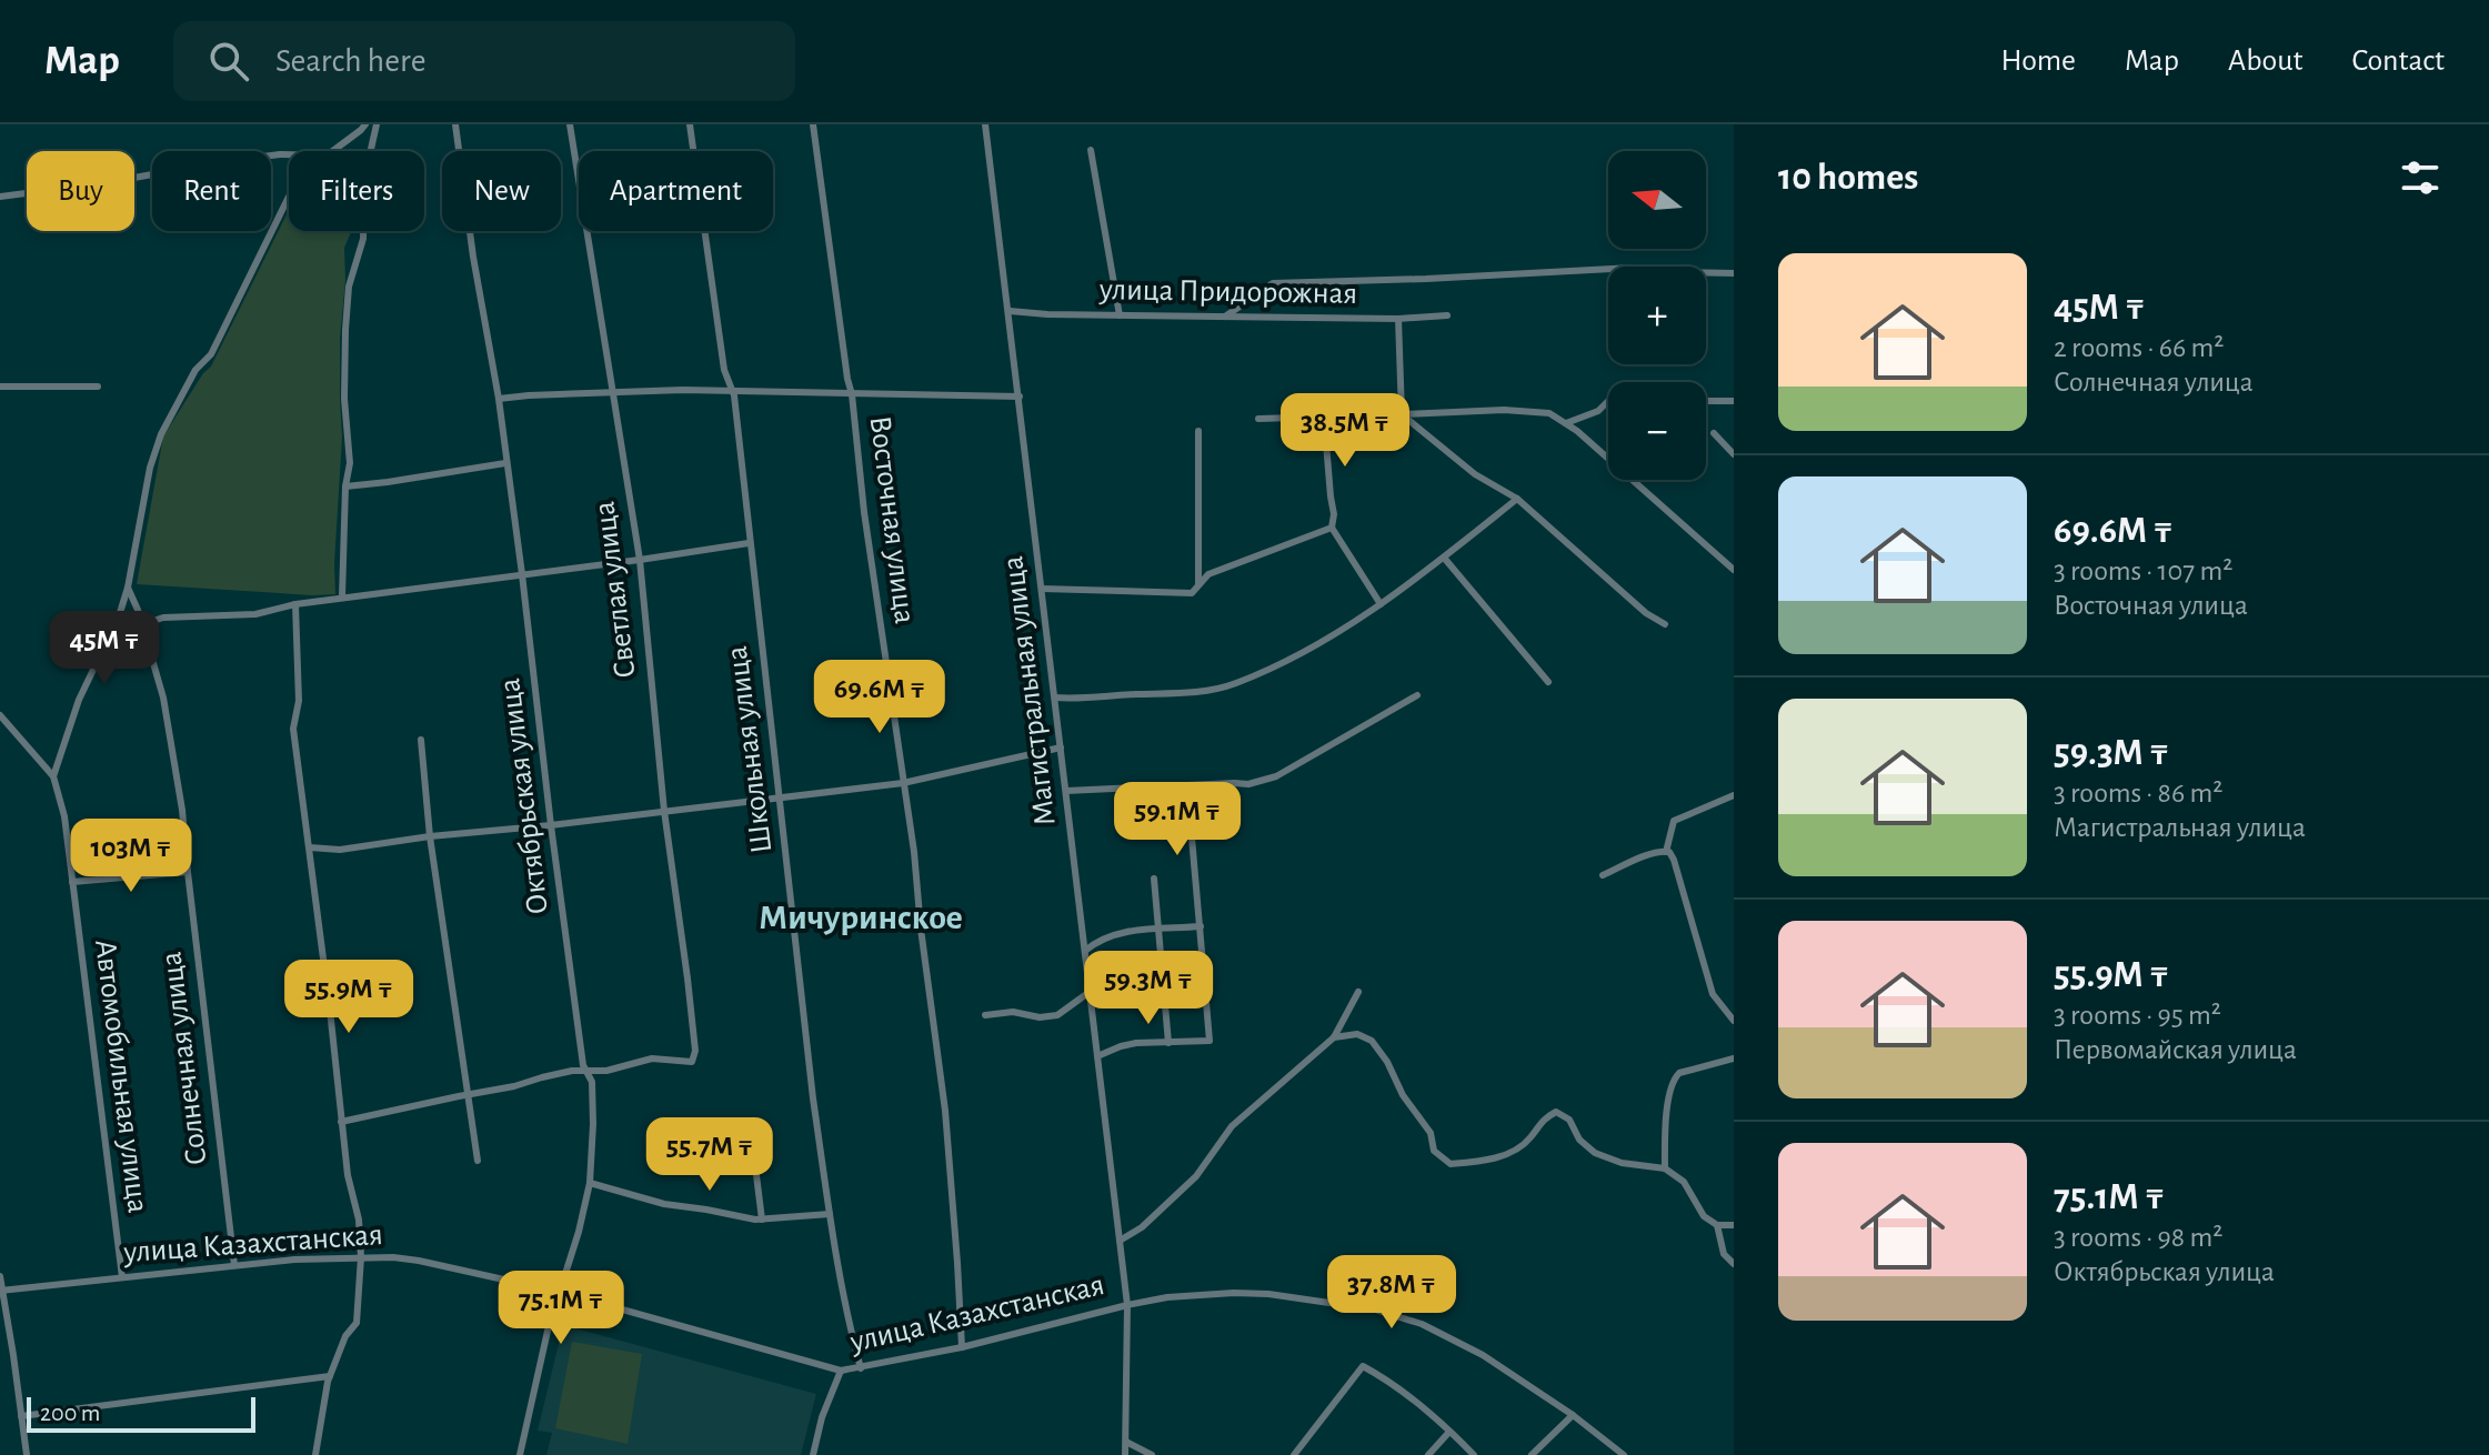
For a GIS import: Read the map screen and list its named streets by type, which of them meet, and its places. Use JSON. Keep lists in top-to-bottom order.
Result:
{
  "streets": {
    "street": [
      "улица Придорожная",
      "Восточная улица",
      "Светлая улица",
      "Магистральная улица",
      "Школьная улица",
      "Октябрьская улица",
      "Солнечная улица",
      "Автомобильная улица",
      "улица Казахстанская"
    ]
  },
  "crossings": [
    ["улица Придорожная", "Магистральная улица"],
    ["Восточная улица", "улица Казахстанская"],
    ["Светлая улица", "Октябрьская улица"],
    ["Магистральная улица", "улица Казахстанская"],
    ["Школьная улица", "улица Казахстанская"],
    ["Октябрьская улица", "улица Казахстанская"],
    ["Солнечная улица", "улица Казахстанская"],
    ["Автомобильная улица", "улица Казахстанская"]
  ],
  "districts": ["Мичуринское"],
  "scale_bar": "200 m",
  "north": "left",
  "page": {
    "header": "Map",
    "search": "Search here",
    "nav": [
      "Home",
      "Map",
      "About",
      "Contact"
    ],
    "heading": "10 homes",
    "map_buttons": ["+", "−"],
    "chip": [
      "Buy",
      "Rent",
      "Filters",
      "New",
      "Apartment"
    ],
    "list": [
      {
        "name": "45M ₸",
        "note": "2 rooms · 66 m² · Солнечная улица"
      },
      {
        "name": "69.6M ₸",
        "note": "3 rooms · 107 m² · Восточная улица"
      },
      {
        "name": "59.3M ₸",
        "note": "3 rooms · 86 m² · Магистральная улица"
      },
      {
        "name": "55.9M ₸",
        "note": "3 rooms · 95 m² · Первомайская улица"
      },
      {
        "name": "75.1M ₸",
        "note": "3 rooms · 98 m² · Октябрьская улица"
      }
    ],
    "price": [
      "38.5M ₸",
      "45M ₸",
      "69.6M ₸",
      "59.1M ₸",
      "103M ₸",
      "59.3M ₸",
      "55.9M ₸",
      "55.7M ₸",
      "37.8M ₸",
      "75.1M ₸"
    ],
    "scale": "200 m"
  }
}
